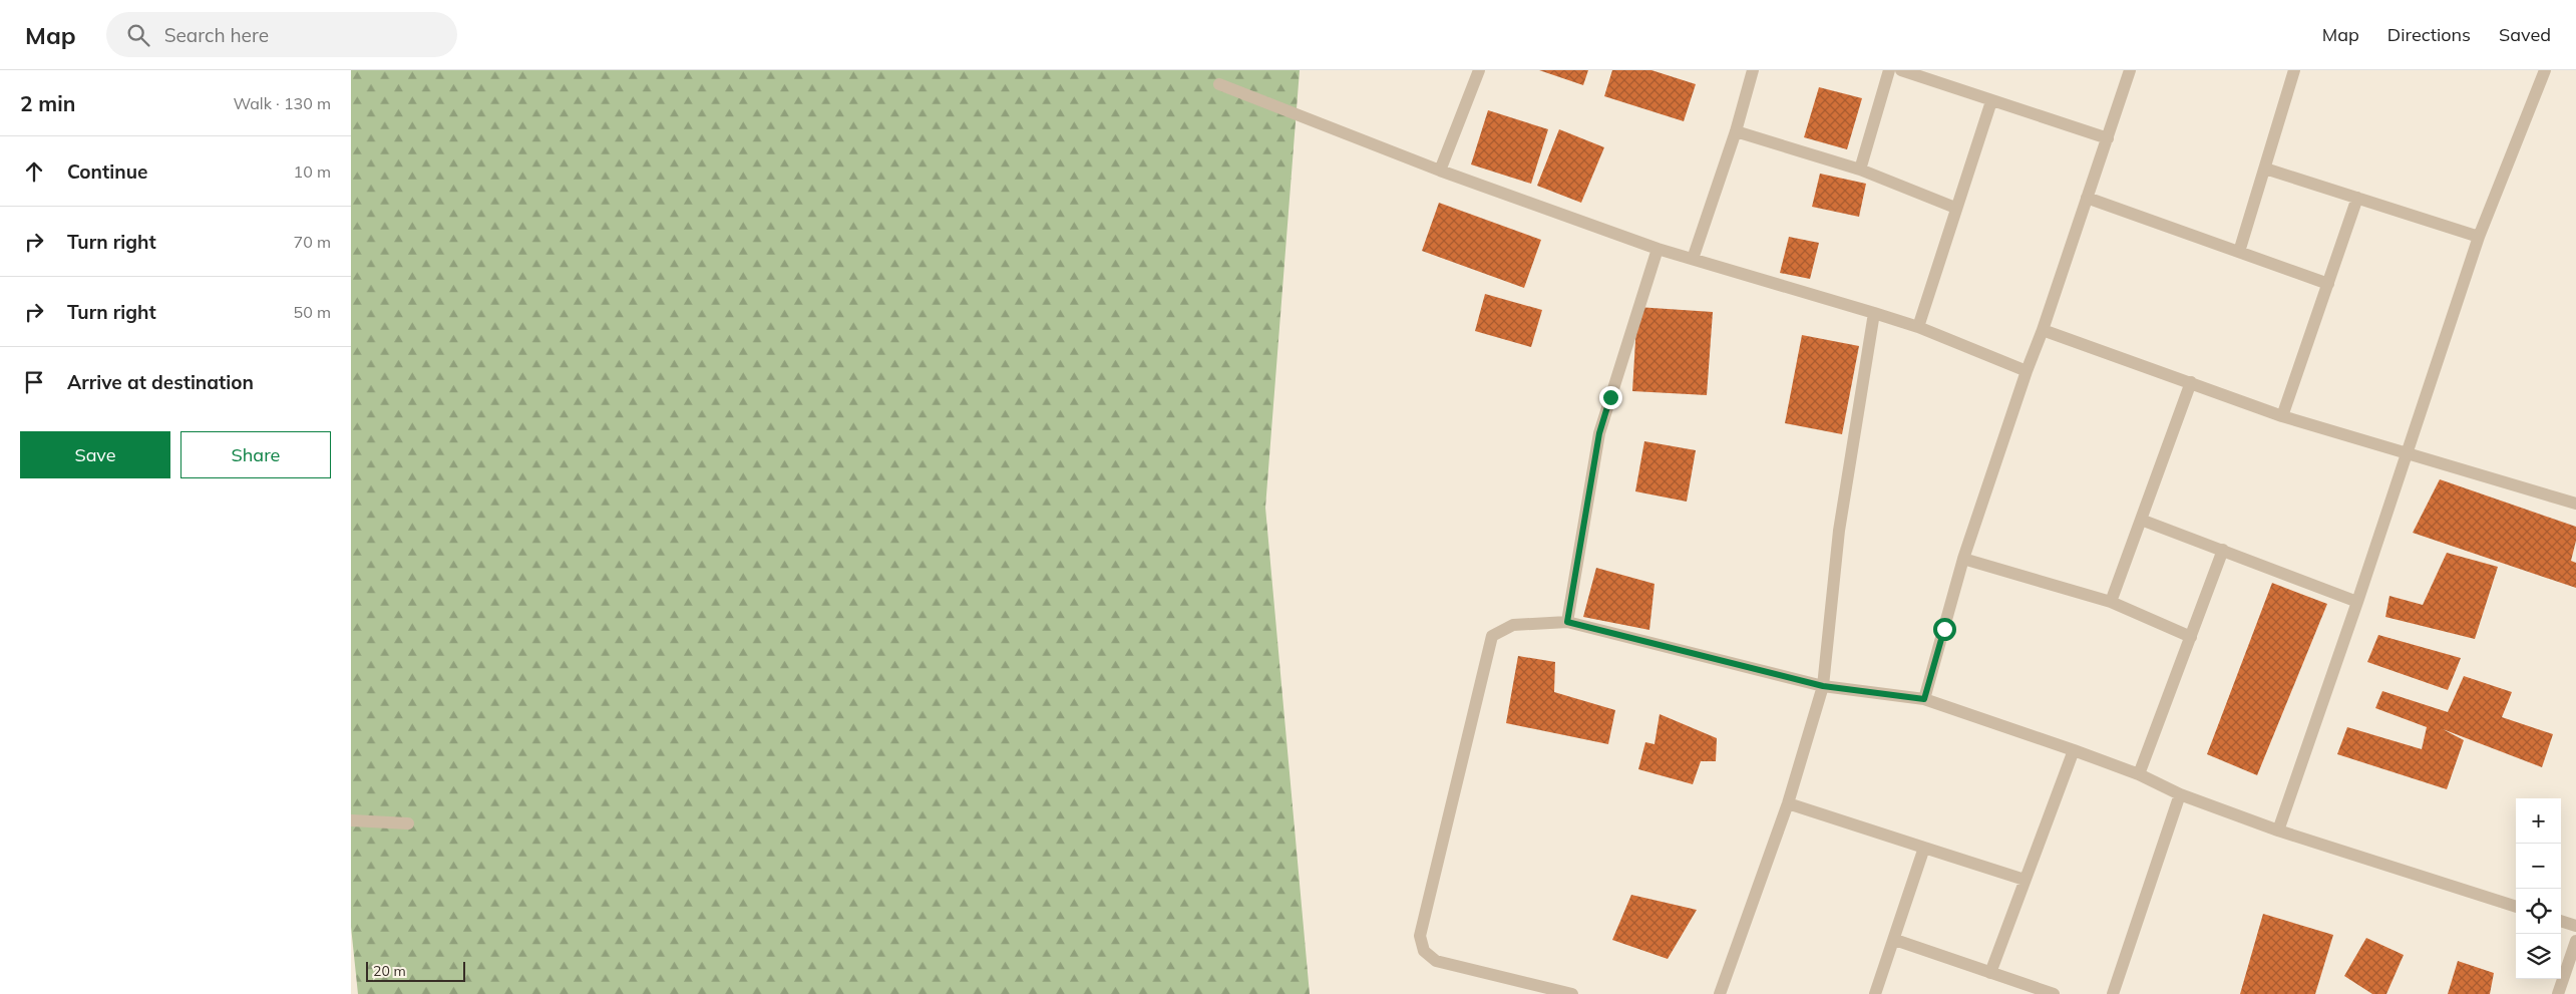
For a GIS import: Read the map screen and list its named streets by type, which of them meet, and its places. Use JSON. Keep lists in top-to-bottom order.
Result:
{
  "scale_bar": "20 m",
  "page": {
    "header": "Map",
    "search": "Search here",
    "nav": ["Map", "Directions", "Saved"],
    "heading": ["2 min", "Walk · 130 m"],
    "list": [
      ["Continue", "10 m"],
      ["Turn right", "70 m"],
      ["Turn right", "50 m"],
      "Arrive at destination"
    ],
    "buttons": ["Save", "Share"],
    "map_buttons": ["+", "−"],
    "scale": "20 m"
  }
}
